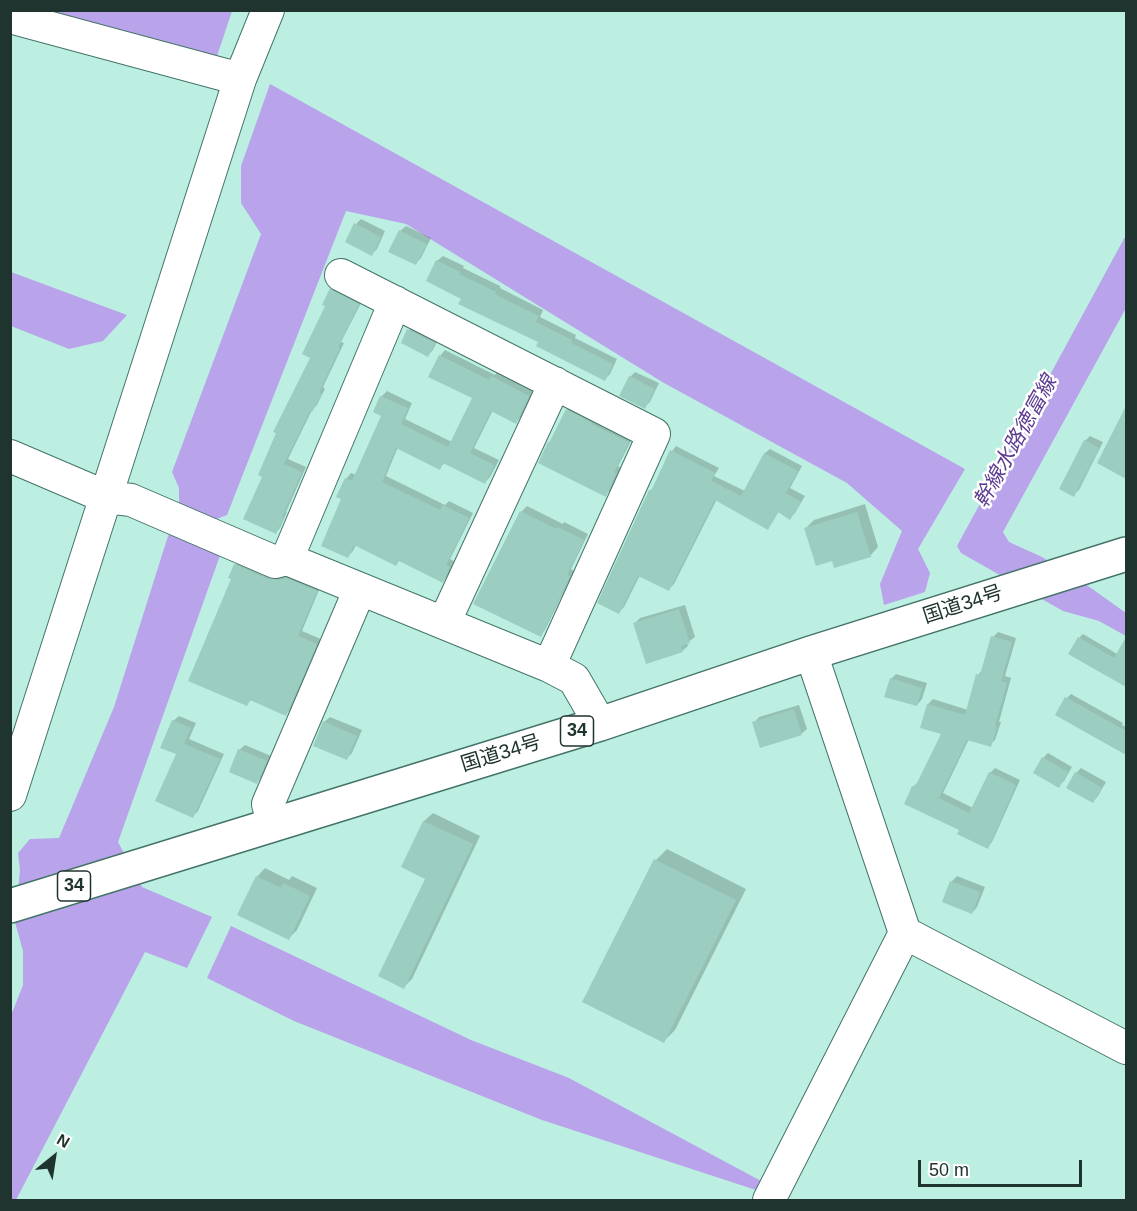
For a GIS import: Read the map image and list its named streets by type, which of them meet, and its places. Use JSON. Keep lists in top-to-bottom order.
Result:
{
  "streets": {
    "highway": ["国道34号", "34"]
  },
  "water": ["幹線水路徳富線"],
  "scale_bar": "50 m",
  "north": "top right"
}
